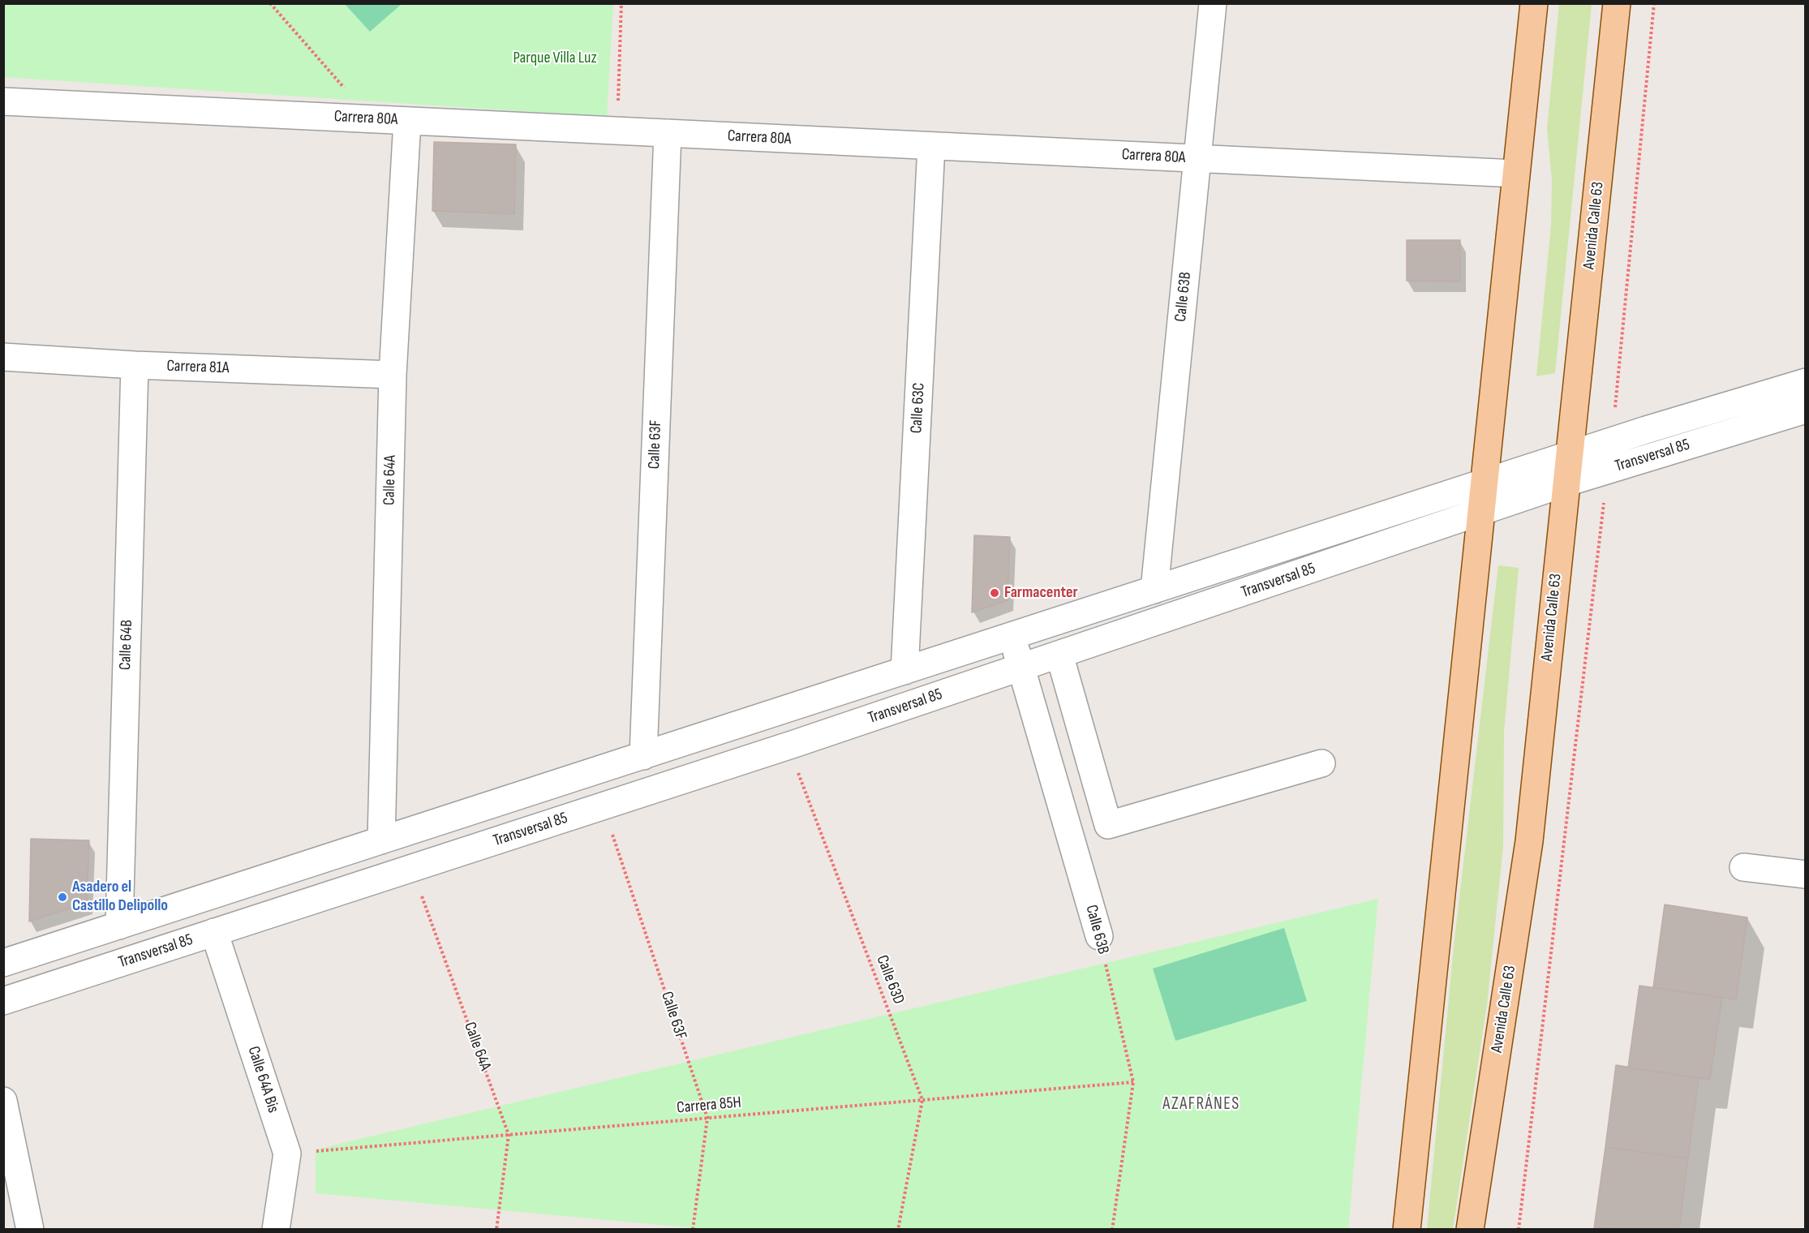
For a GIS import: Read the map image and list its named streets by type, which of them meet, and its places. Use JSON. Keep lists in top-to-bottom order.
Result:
{
  "streets": {
    "main road": ["Avenida Calle 63"],
    "street": [
      "Carrera 80A",
      "Calle 63B",
      "Carrera 81A",
      "Calle 63C",
      "Calle 63F",
      "Transversal 85",
      "Calle 64A",
      "Calle 64B",
      "Calle 64A Bis"
    ],
    "path": ["Calle 63D", "Carrera 85H"]
  },
  "crossings": [
    ["Carrera 80A", "Calle 63B"],
    ["Carrera 80A", "Calle 63C"],
    ["Carrera 80A", "Calle 63F"],
    ["Carrera 80A", "Calle 64A"],
    ["Avenida Calle 63", "Transversal 85"],
    ["Calle 63B", "Transversal 85"],
    ["Calle 63B", "Carrera 85H"],
    ["Carrera 81A", "Calle 64A"],
    ["Carrera 81A", "Calle 64B"],
    ["Calle 63C", "Transversal 85"],
    ["Calle 63F", "Transversal 85"],
    ["Calle 63F", "Carrera 85H"],
    ["Transversal 85", "Calle 64A"],
    ["Transversal 85", "Calle 64B"],
    ["Transversal 85", "Calle 63D"],
    ["Transversal 85", "Calle 64A Bis"],
    ["Calle 64A", "Carrera 85H"],
    ["Calle 63D", "Carrera 85H"],
    ["Calle 64A Bis", "Carrera 85H"]
  ],
  "districts": ["AZAFRÁNES"],
  "parks": ["Parque Villa Luz"],
  "places": ["Farmacenter", "Asadero el Castillo Delipollo"]
}
